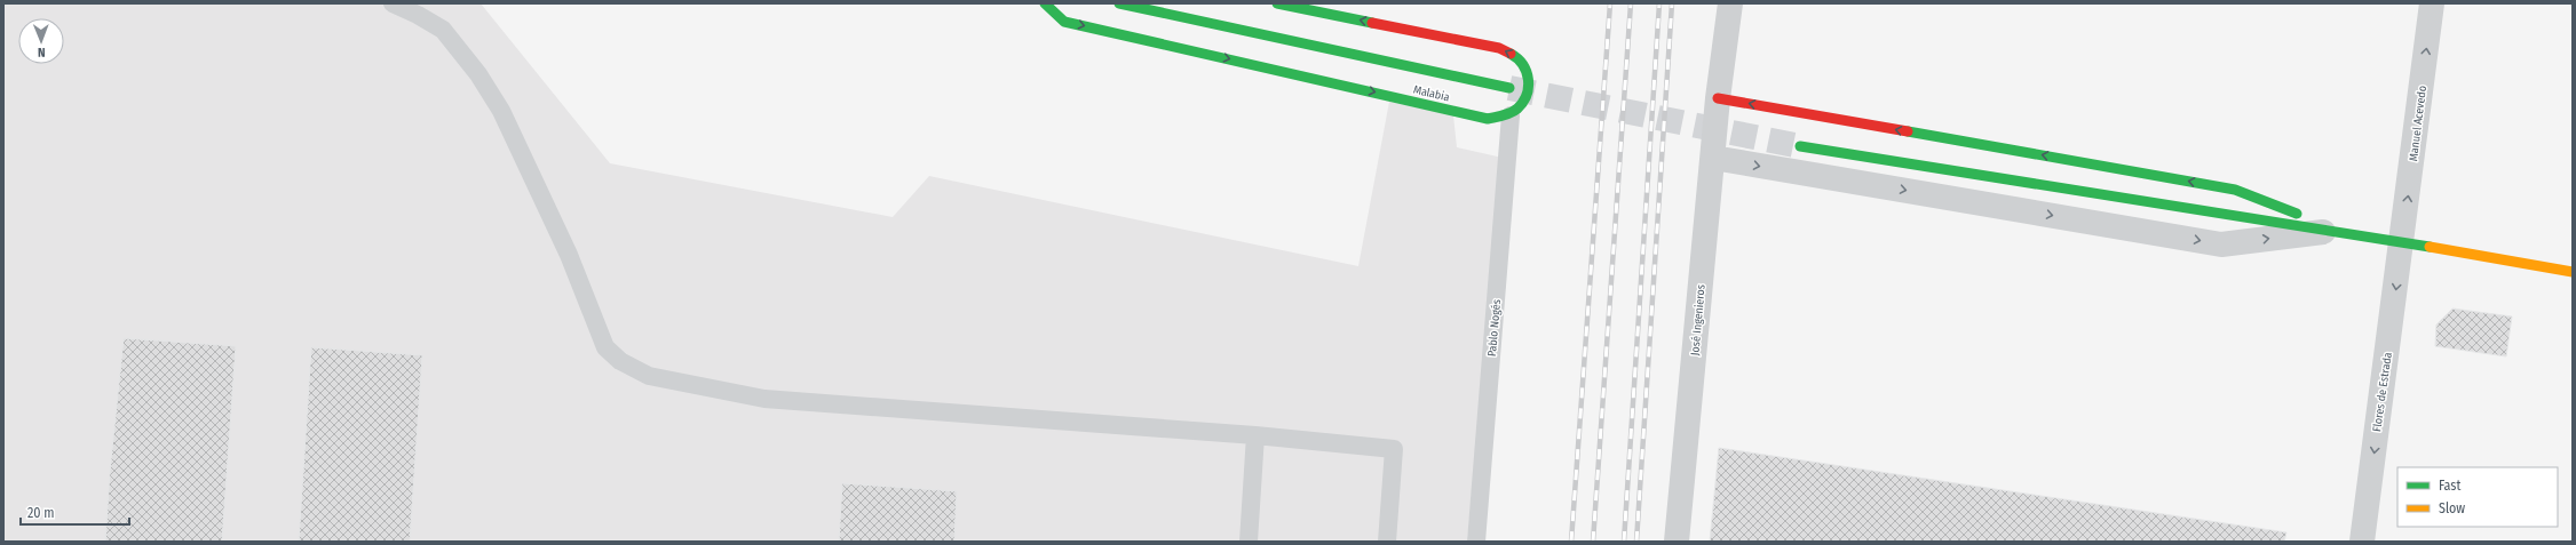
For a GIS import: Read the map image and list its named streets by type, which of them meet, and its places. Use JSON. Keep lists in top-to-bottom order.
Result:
{
  "streets": {
    "street": [
      "Malabia",
      "Manuel Acevedo",
      "José Ingenieros",
      "Flores de Estrada"
    ],
    "lane": ["Pablo Nogés"]
  },
  "crossings": [
    ["Malabia", "Pablo Nogés"],
    ["Manuel Acevedo", "Flores de Estrada"]
  ],
  "one_way": ["Manuel Acevedo", "Flores de Estrada"],
  "legend": ["Fast", "Slow"],
  "scale_bar": "20 m",
  "north": "bottom"
}
